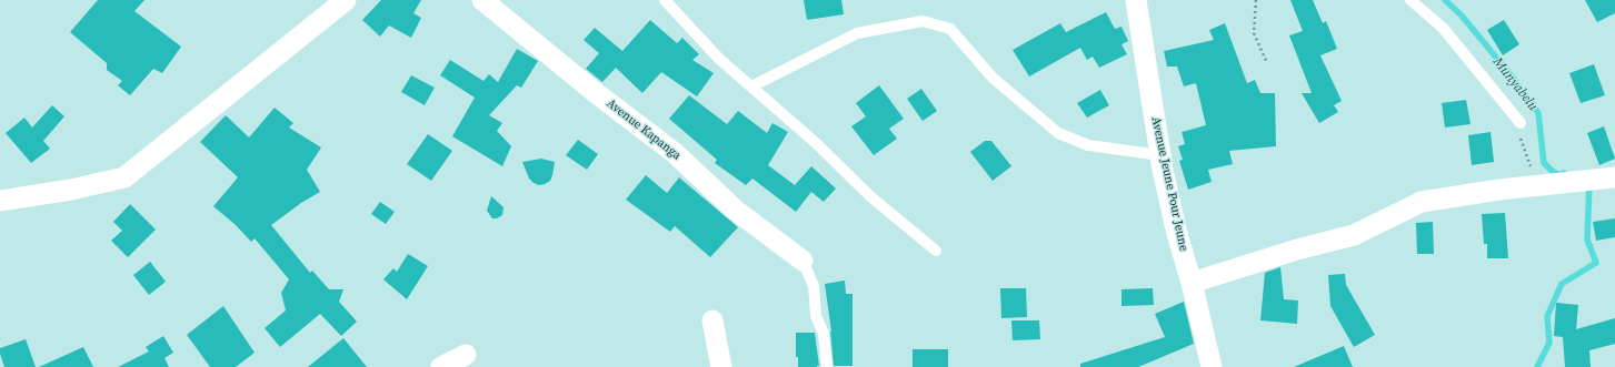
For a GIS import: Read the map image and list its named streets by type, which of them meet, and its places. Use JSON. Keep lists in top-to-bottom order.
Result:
{
  "streets": {
    "street": ["Avenue Kapanga", "Avenue Jeune Pour Jeune"]
  },
  "water": ["Munyabelu"]
}
